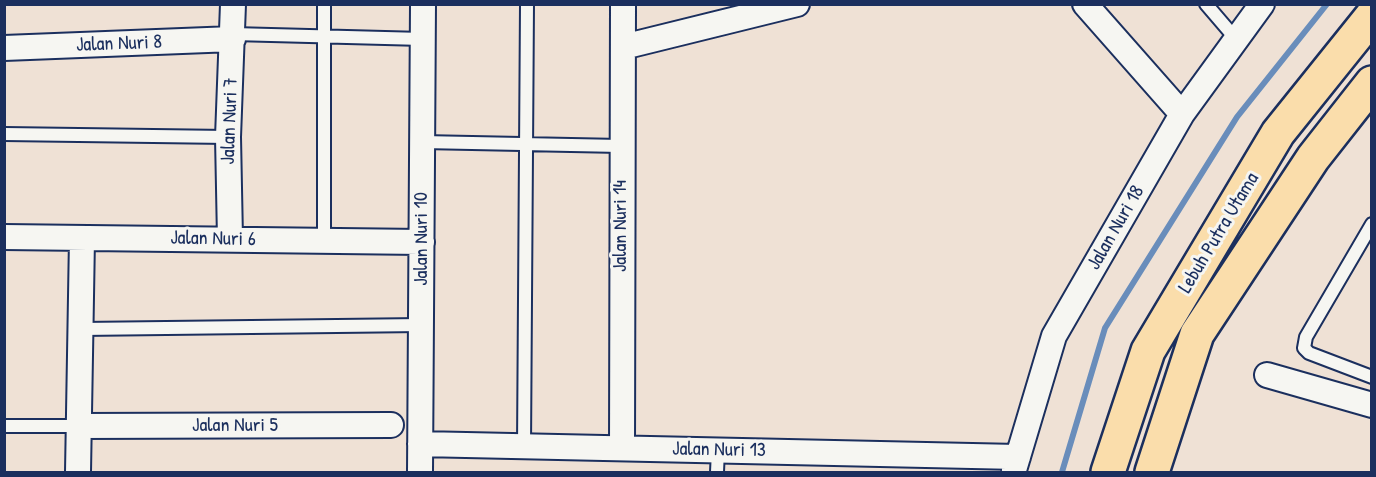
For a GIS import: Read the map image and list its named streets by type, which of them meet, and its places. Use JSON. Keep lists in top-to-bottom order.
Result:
{
  "streets": {
    "main road": ["Lebuh Putra Utama"],
    "street": [
      "Jalan Nuri 8",
      "Jalan Nuri 7",
      "Jalan Nuri 14",
      "Jalan Nuri 18",
      "Jalan Nuri 6",
      "Jalan Nuri 10",
      "Jalan Nuri 5",
      "Jalan Nuri 13"
    ]
  },
  "crossings": [
    ["Jalan Nuri 8", "Jalan Nuri 7"],
    ["Jalan Nuri 7", "Jalan Nuri 6"],
    ["Jalan Nuri 14", "Jalan Nuri 13"],
    ["Jalan Nuri 18", "Jalan Nuri 13"],
    ["Jalan Nuri 6", "Jalan Nuri 10"],
    ["Jalan Nuri 10", "Jalan Nuri 13"]
  ]
}
